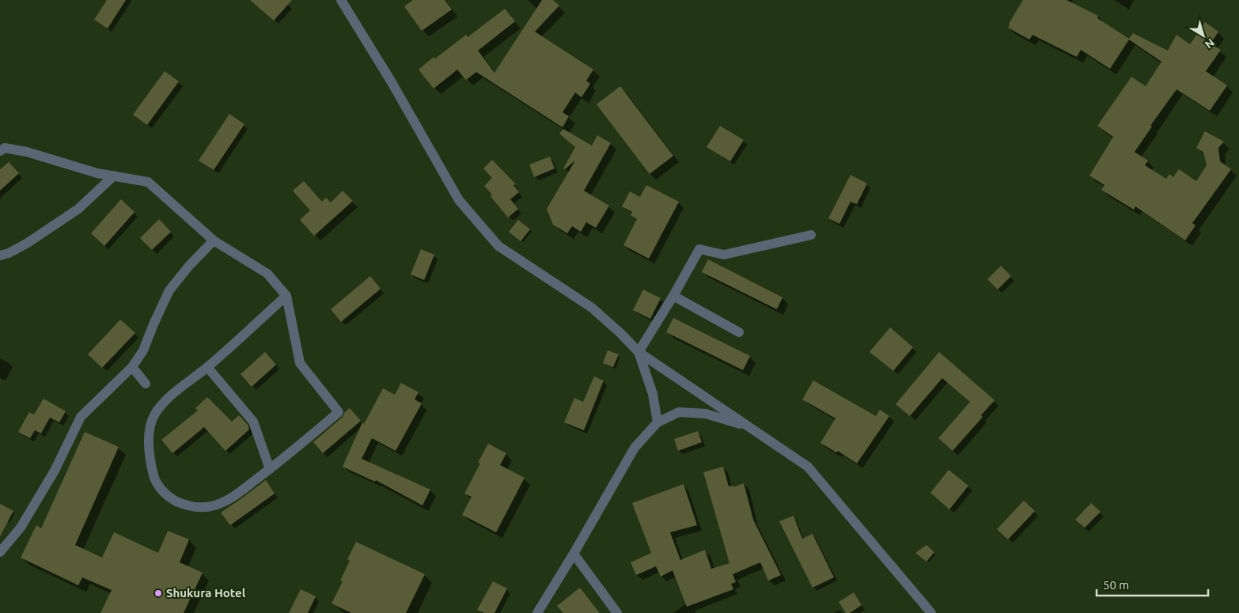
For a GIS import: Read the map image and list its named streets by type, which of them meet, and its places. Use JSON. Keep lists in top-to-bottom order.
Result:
{
  "places": ["Shukura Hotel"],
  "scale_bar": "50 m",
  "north": "bottom right"
}
